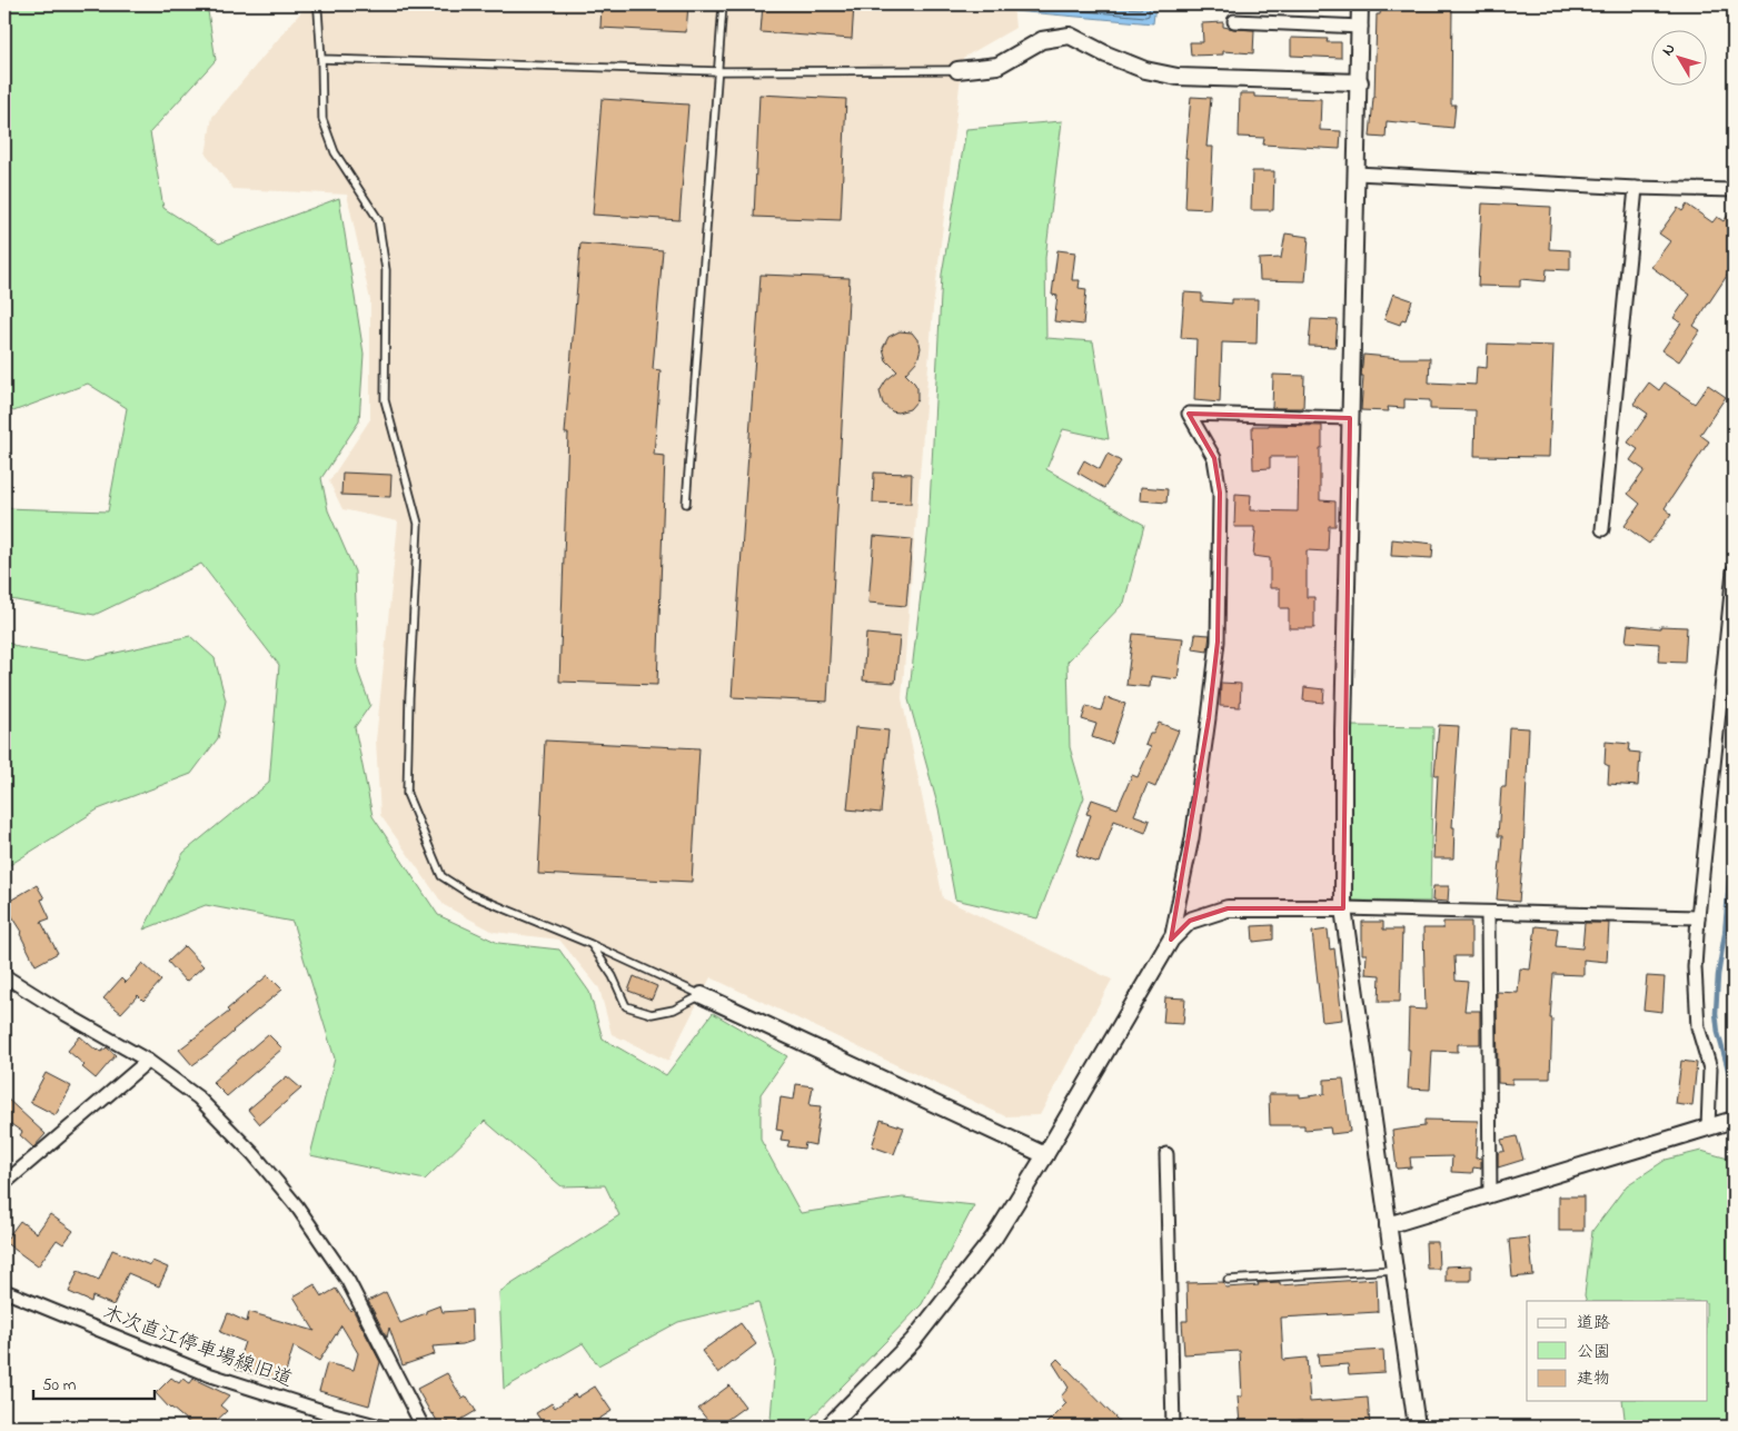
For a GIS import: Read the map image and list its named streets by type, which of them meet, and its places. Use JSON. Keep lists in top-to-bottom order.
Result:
{
  "streets": {
    "street": ["木次直江停車場線旧道"]
  },
  "legend": ["道路", "公園", "建物"],
  "scale_bar": "50 m",
  "north": "top left"
}
